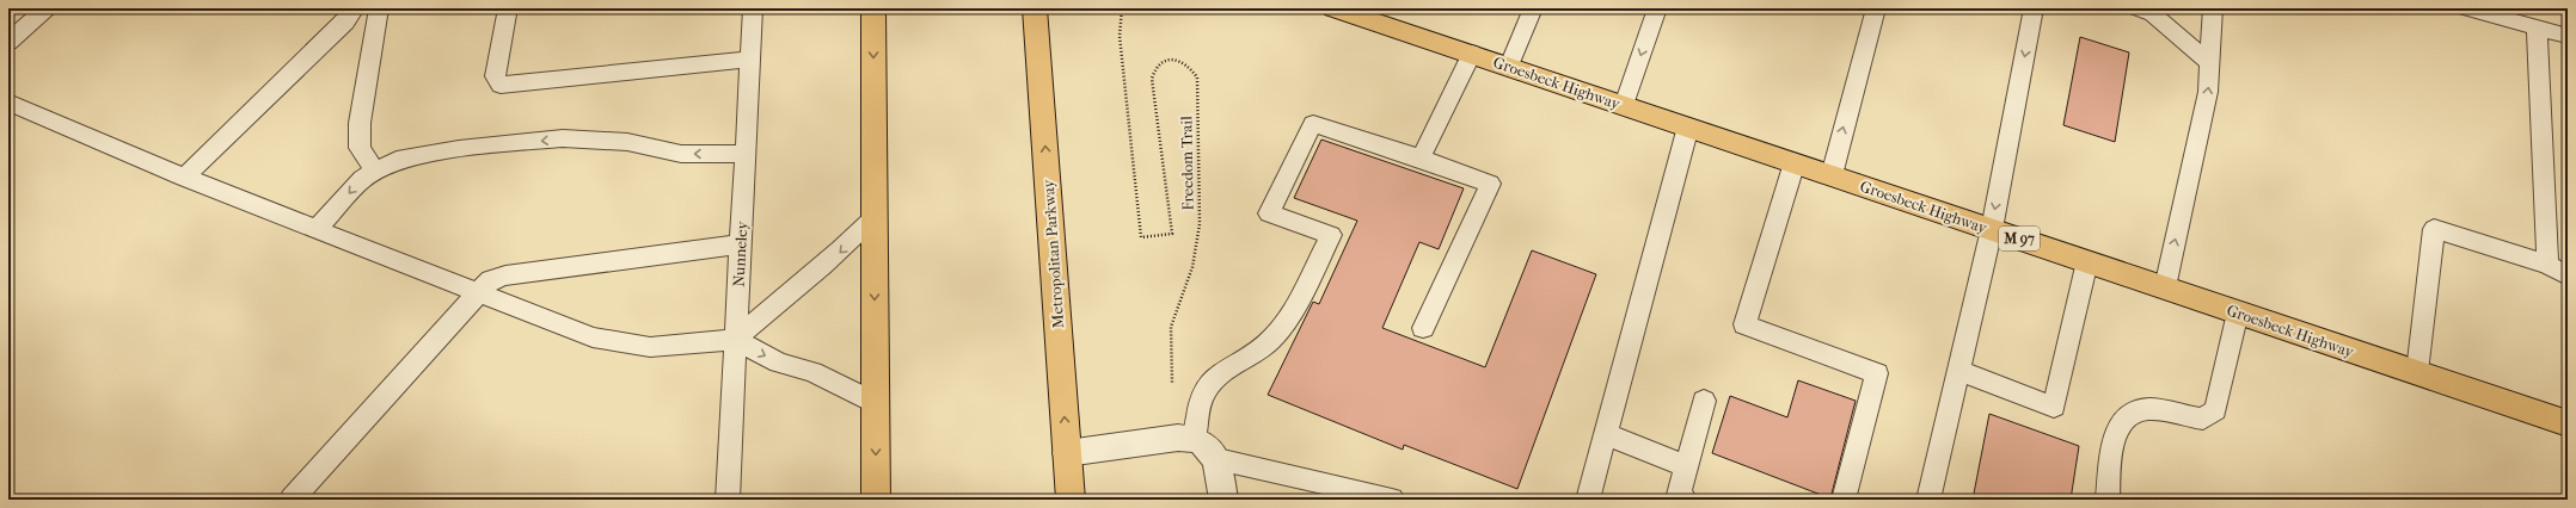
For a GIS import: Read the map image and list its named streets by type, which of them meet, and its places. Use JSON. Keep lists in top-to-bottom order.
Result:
{
  "streets": {
    "main road": ["Groesbeck Highway", "M 97", "Metropolitan Parkway"],
    "lane": ["Nunneley"],
    "path": ["Freedom Trail"]
  }
}
